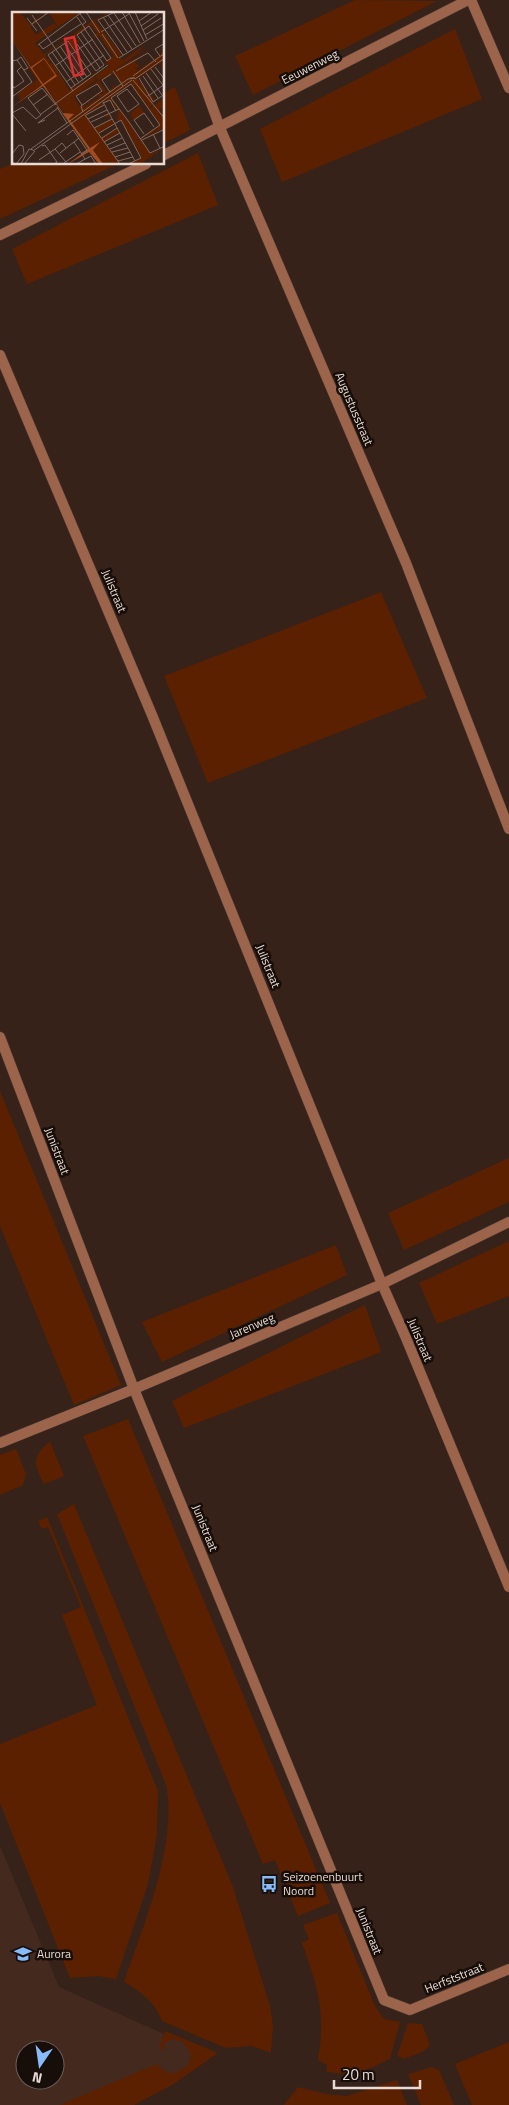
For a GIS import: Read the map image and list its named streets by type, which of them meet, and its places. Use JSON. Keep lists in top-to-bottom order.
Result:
{
  "streets": {
    "street": [
      "Eeuwenweg",
      "Augustusstraat",
      "Julistraat",
      "Junistraat",
      "Jarenweg",
      "Herfststraat"
    ]
  },
  "crossings": [
    ["Eeuwenweg", "Augustusstraat"],
    ["Julistraat", "Jarenweg"],
    ["Junistraat", "Jarenweg"],
    ["Junistraat", "Herfststraat"]
  ],
  "places": {
    "bus stop": ["Seizoenenbuurt Noord"],
    "school or university": ["Aurora"]
  },
  "scale_bar": "20 m",
  "north": "bottom"
}
